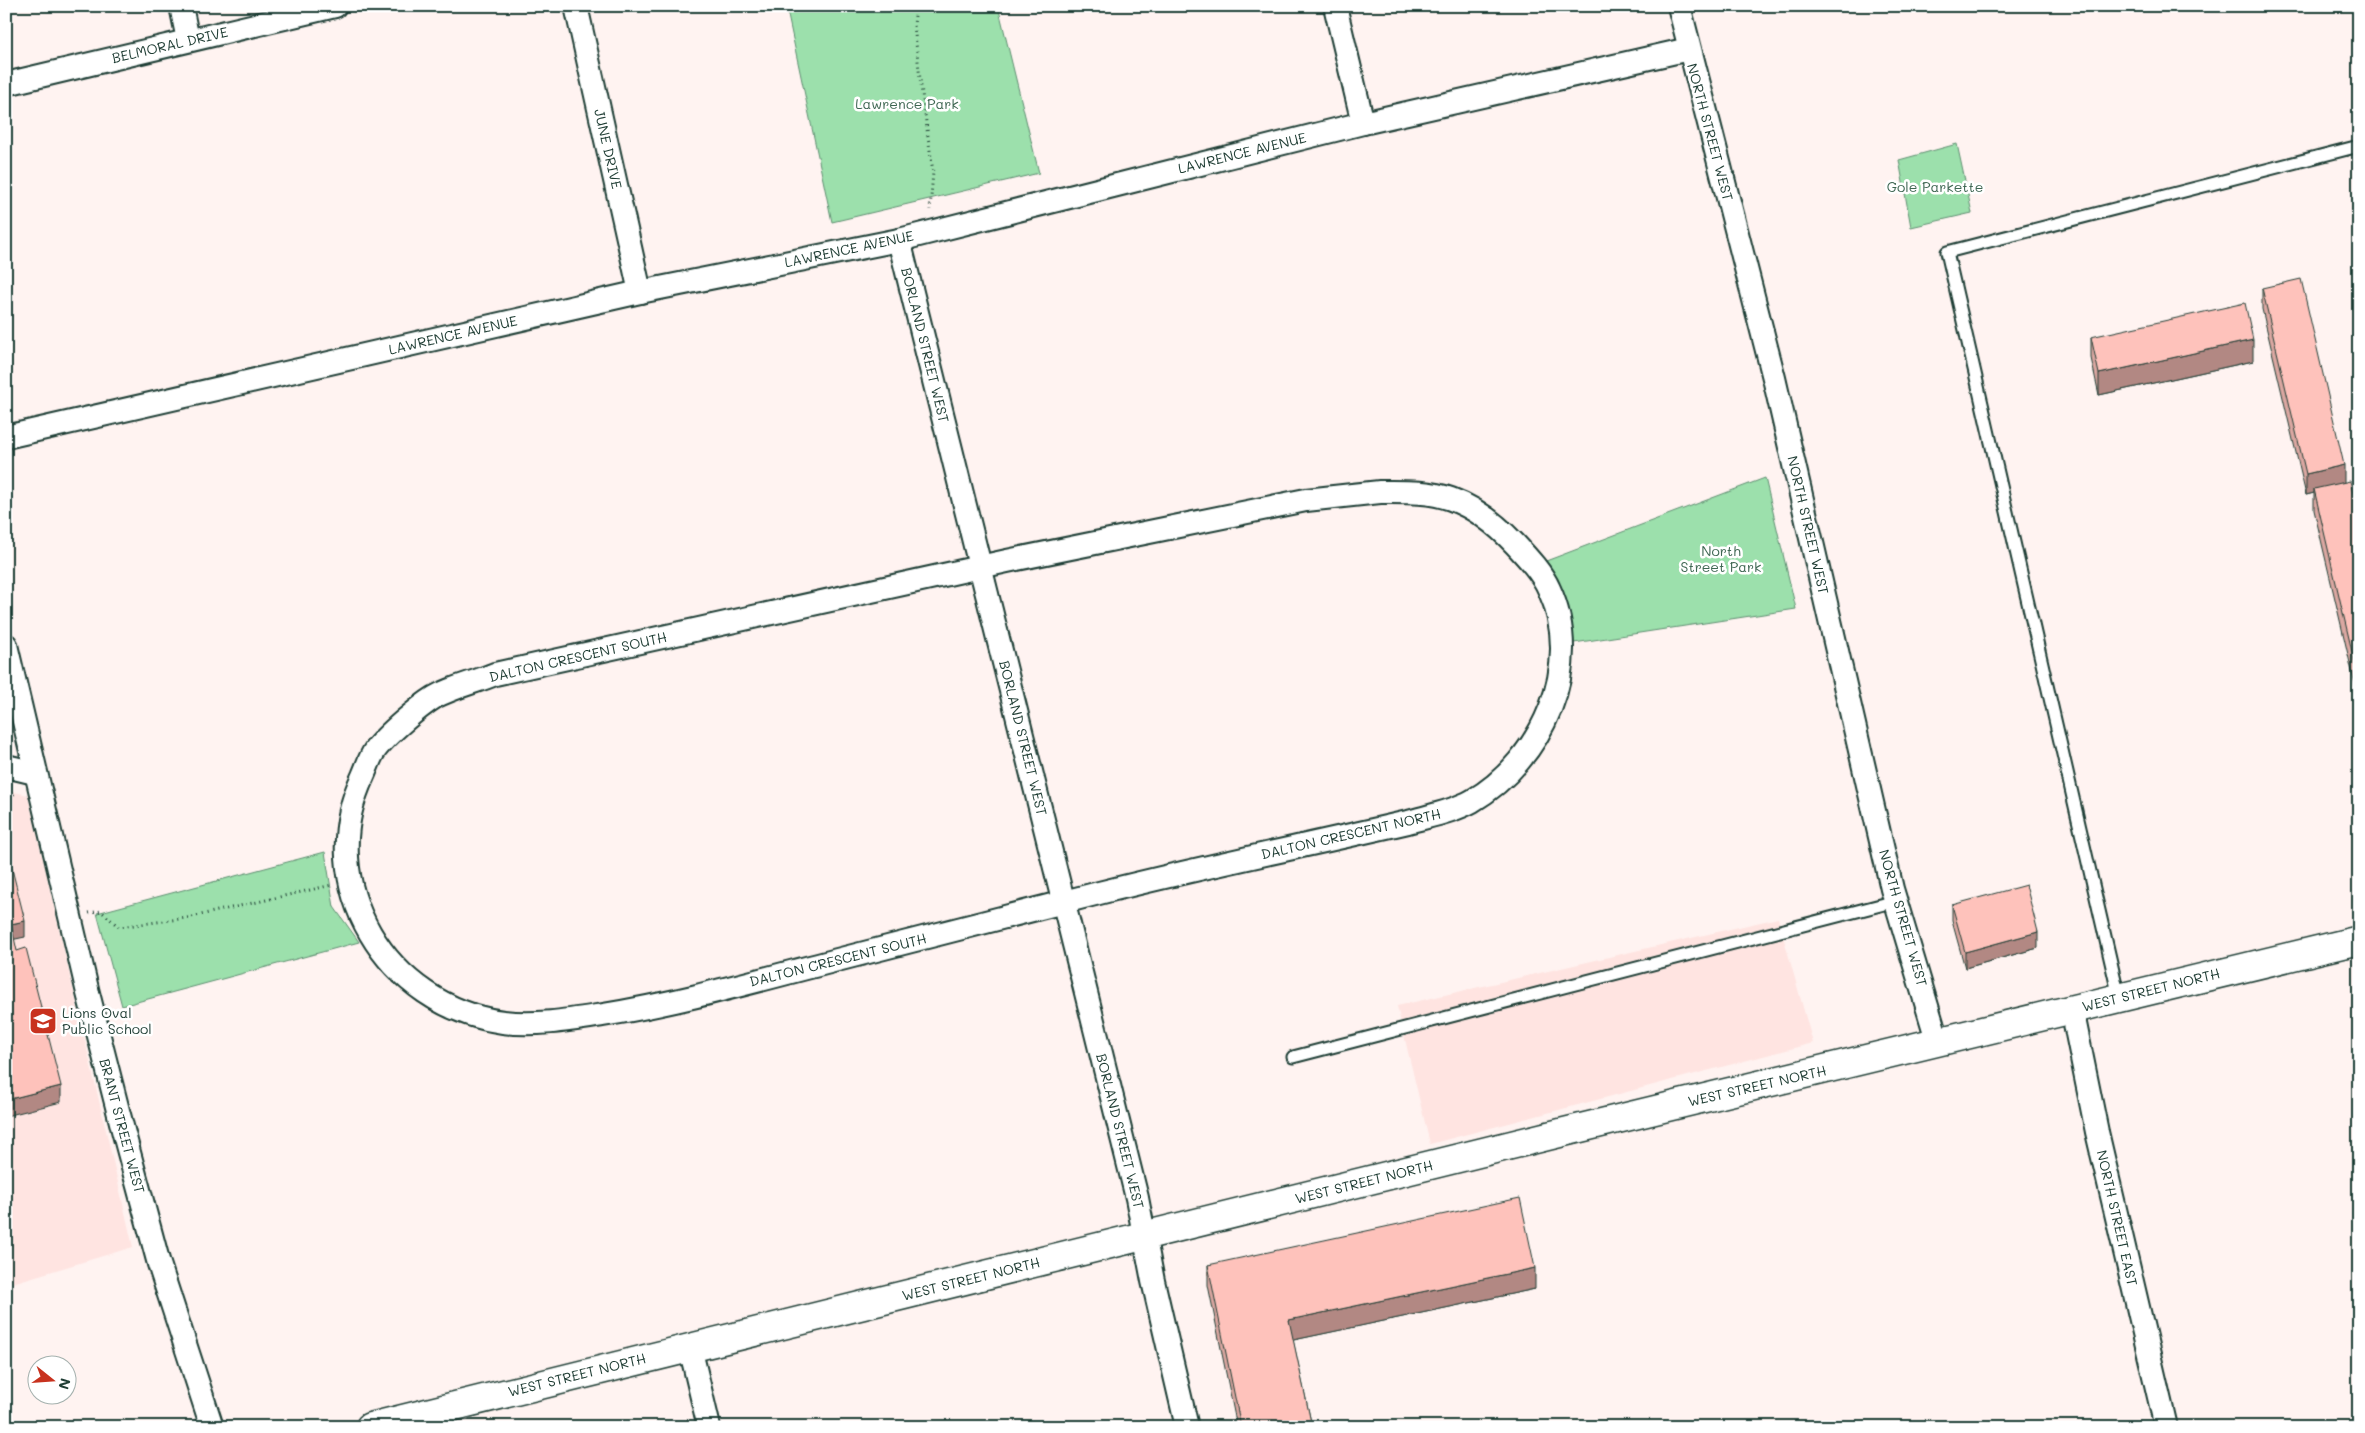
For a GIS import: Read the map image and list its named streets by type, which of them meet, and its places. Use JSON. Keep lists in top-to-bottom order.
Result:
{
  "streets": {
    "main road": ["WEST STREET NORTH"],
    "street": [
      "BELMORAL DRIVE",
      "NORTH STREET WEST",
      "JUNE DRIVE",
      "LAWRENCE AVENUE",
      "BORLAND STREET WEST",
      "DALTON CRESCENT SOUTH",
      "DALTON CRESCENT NORTH",
      "BRANT STREET WEST",
      "NORTH STREET EAST"
    ]
  },
  "crossings": [
    ["NORTH STREET WEST", "LAWRENCE AVENUE"],
    ["NORTH STREET WEST", "WEST STREET NORTH"],
    ["JUNE DRIVE", "LAWRENCE AVENUE"],
    ["LAWRENCE AVENUE", "BORLAND STREET WEST"],
    ["BORLAND STREET WEST", "DALTON CRESCENT SOUTH"],
    ["BORLAND STREET WEST", "DALTON CRESCENT NORTH"],
    ["BORLAND STREET WEST", "WEST STREET NORTH"],
    ["DALTON CRESCENT SOUTH", "DALTON CRESCENT NORTH"],
    ["WEST STREET NORTH", "NORTH STREET EAST"]
  ],
  "parks": ["Lawrence Park", "Gole Parkette", "North Street Park"],
  "places": {
    "school or university": ["Lions Oval Public School"]
  },
  "north": "right"
}
